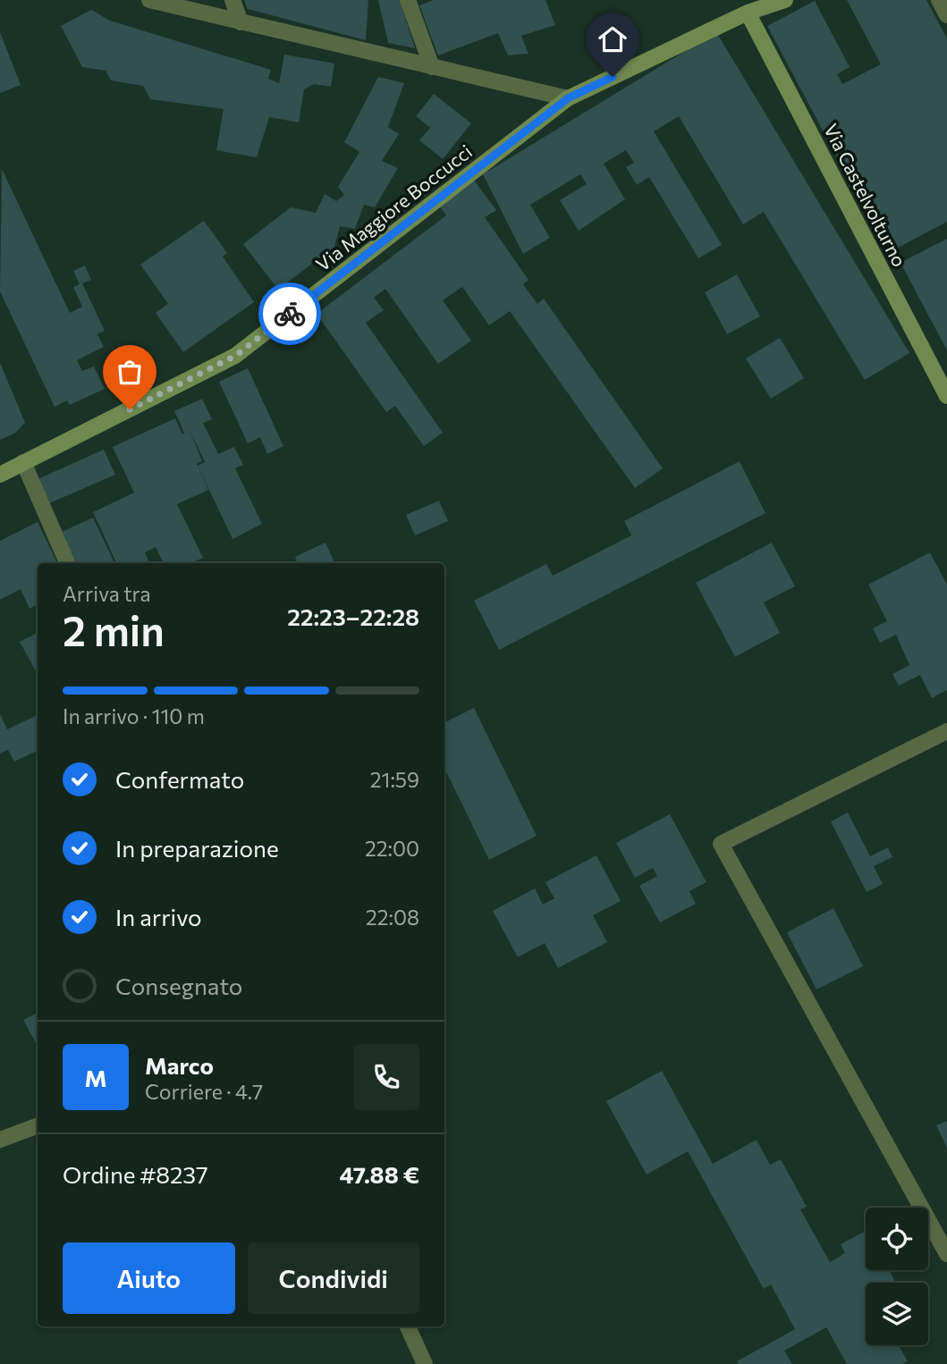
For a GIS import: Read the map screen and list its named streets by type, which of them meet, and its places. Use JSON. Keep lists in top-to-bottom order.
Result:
{
  "streets": {
    "street": ["Via Castelvolturno", "Via Maggiore Boccucci"]
  },
  "crossings": [
    ["Via Castelvolturno", "Via Maggiore Boccucci"]
  ],
  "page": {
    "heading": ["2 min", "Arriva tra", "22:23–22:28"],
    "panel": [
      "Marco",
      "Corriere · 4.7",
      "Ordine #8237",
      "47.88 €"
    ],
    "bar": "In arrivo · 110 m",
    "list": [
      ["Confermato", "21:59"],
      ["In preparazione", "22:00"],
      ["In arrivo", "22:08"],
      "Consegnato"
    ],
    "round": "M",
    "buttons": ["Aiuto", "Condividi"]
  }
}
